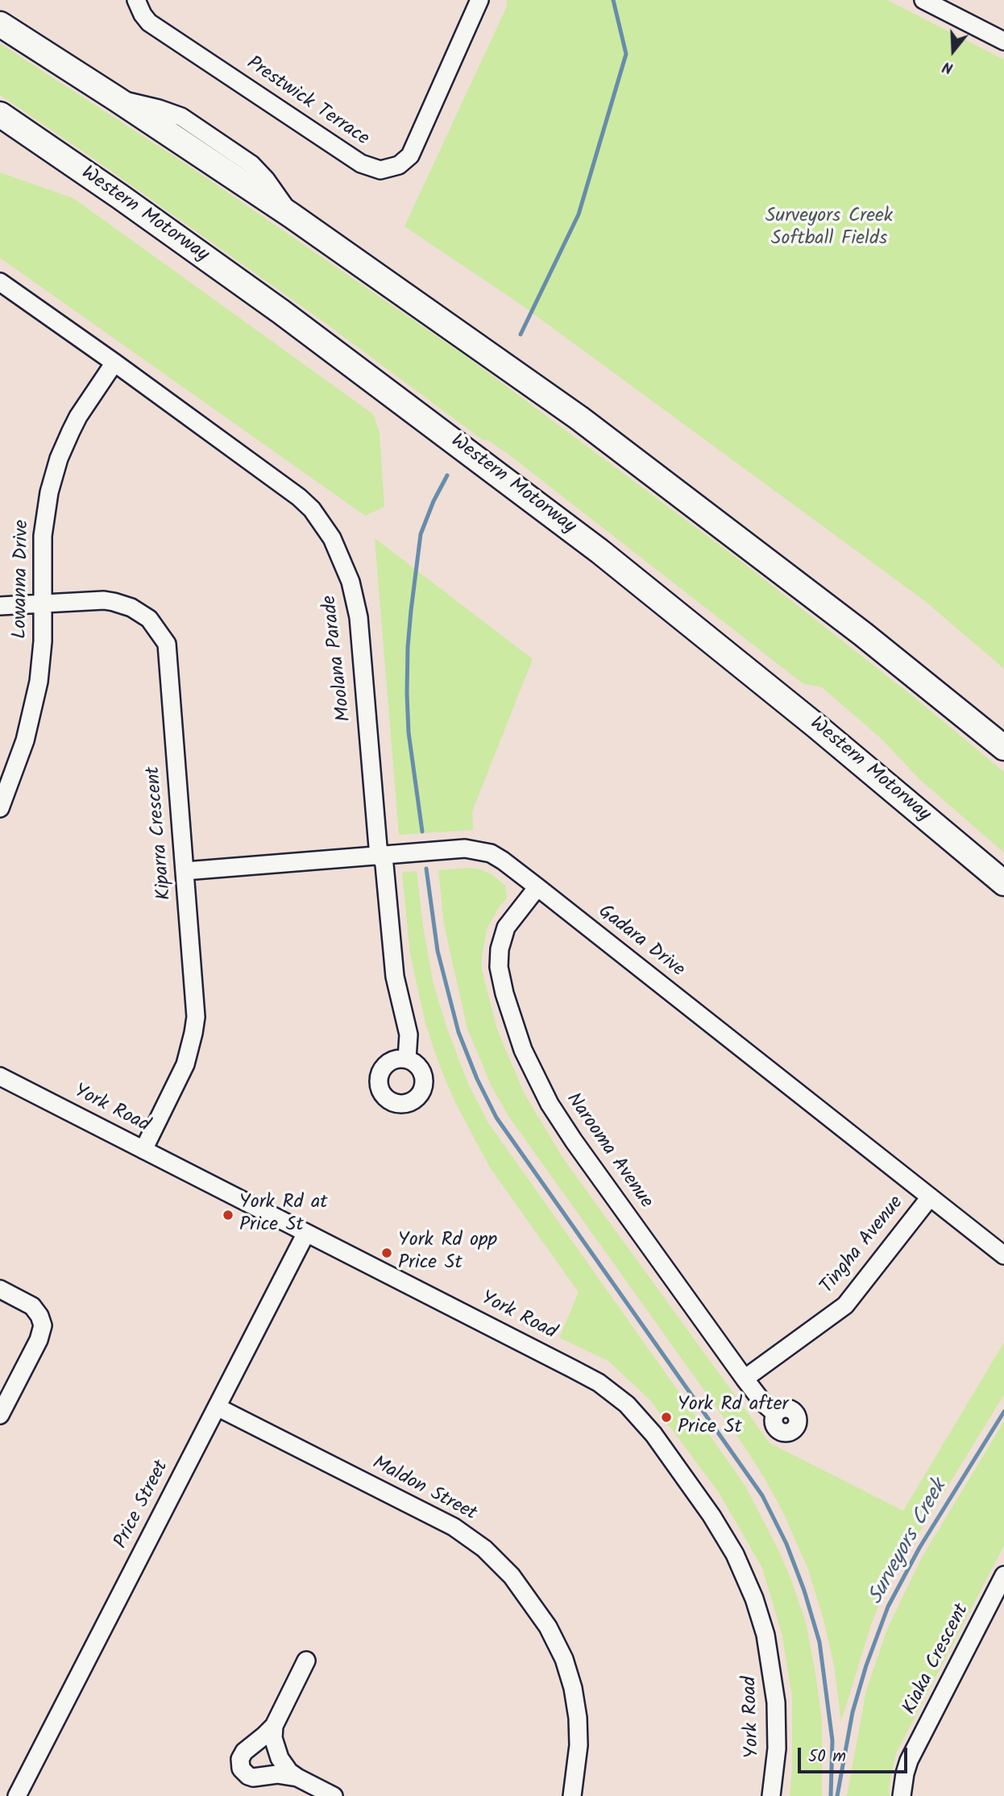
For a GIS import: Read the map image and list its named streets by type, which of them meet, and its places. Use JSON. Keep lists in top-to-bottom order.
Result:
{
  "streets": {
    "highway": ["Western Motorway"],
    "street": [
      "Prestwick Terrace",
      "Lowanna Drive",
      "Moolana Parade",
      "Kiparra Crescent",
      "Gadara Drive",
      "York Road",
      "Narooma Avenue",
      "Tingha Avenue",
      "Maldon Street",
      "Price Street",
      "Kiaka Crescent"
    ]
  },
  "crossings": [
    ["Lowanna Drive", "Moolana Parade"],
    ["Lowanna Drive", "Kiparra Crescent"],
    ["Moolana Parade", "Gadara Drive"],
    ["Kiparra Crescent", "Gadara Drive"],
    ["Kiparra Crescent", "York Road"],
    ["Gadara Drive", "Narooma Avenue"],
    ["Gadara Drive", "Tingha Avenue"],
    ["York Road", "Price Street"],
    ["Narooma Avenue", "Tingha Avenue"],
    ["Maldon Street", "Price Street"]
  ],
  "water": ["Surveyors Creek"],
  "parks": ["Surveyors Creek Softball Fields"],
  "places": ["York Rd at Price St", "York Rd opp Price St", "York Rd after Price St"],
  "scale_bar": "50 m",
  "north": "bottom"
}
